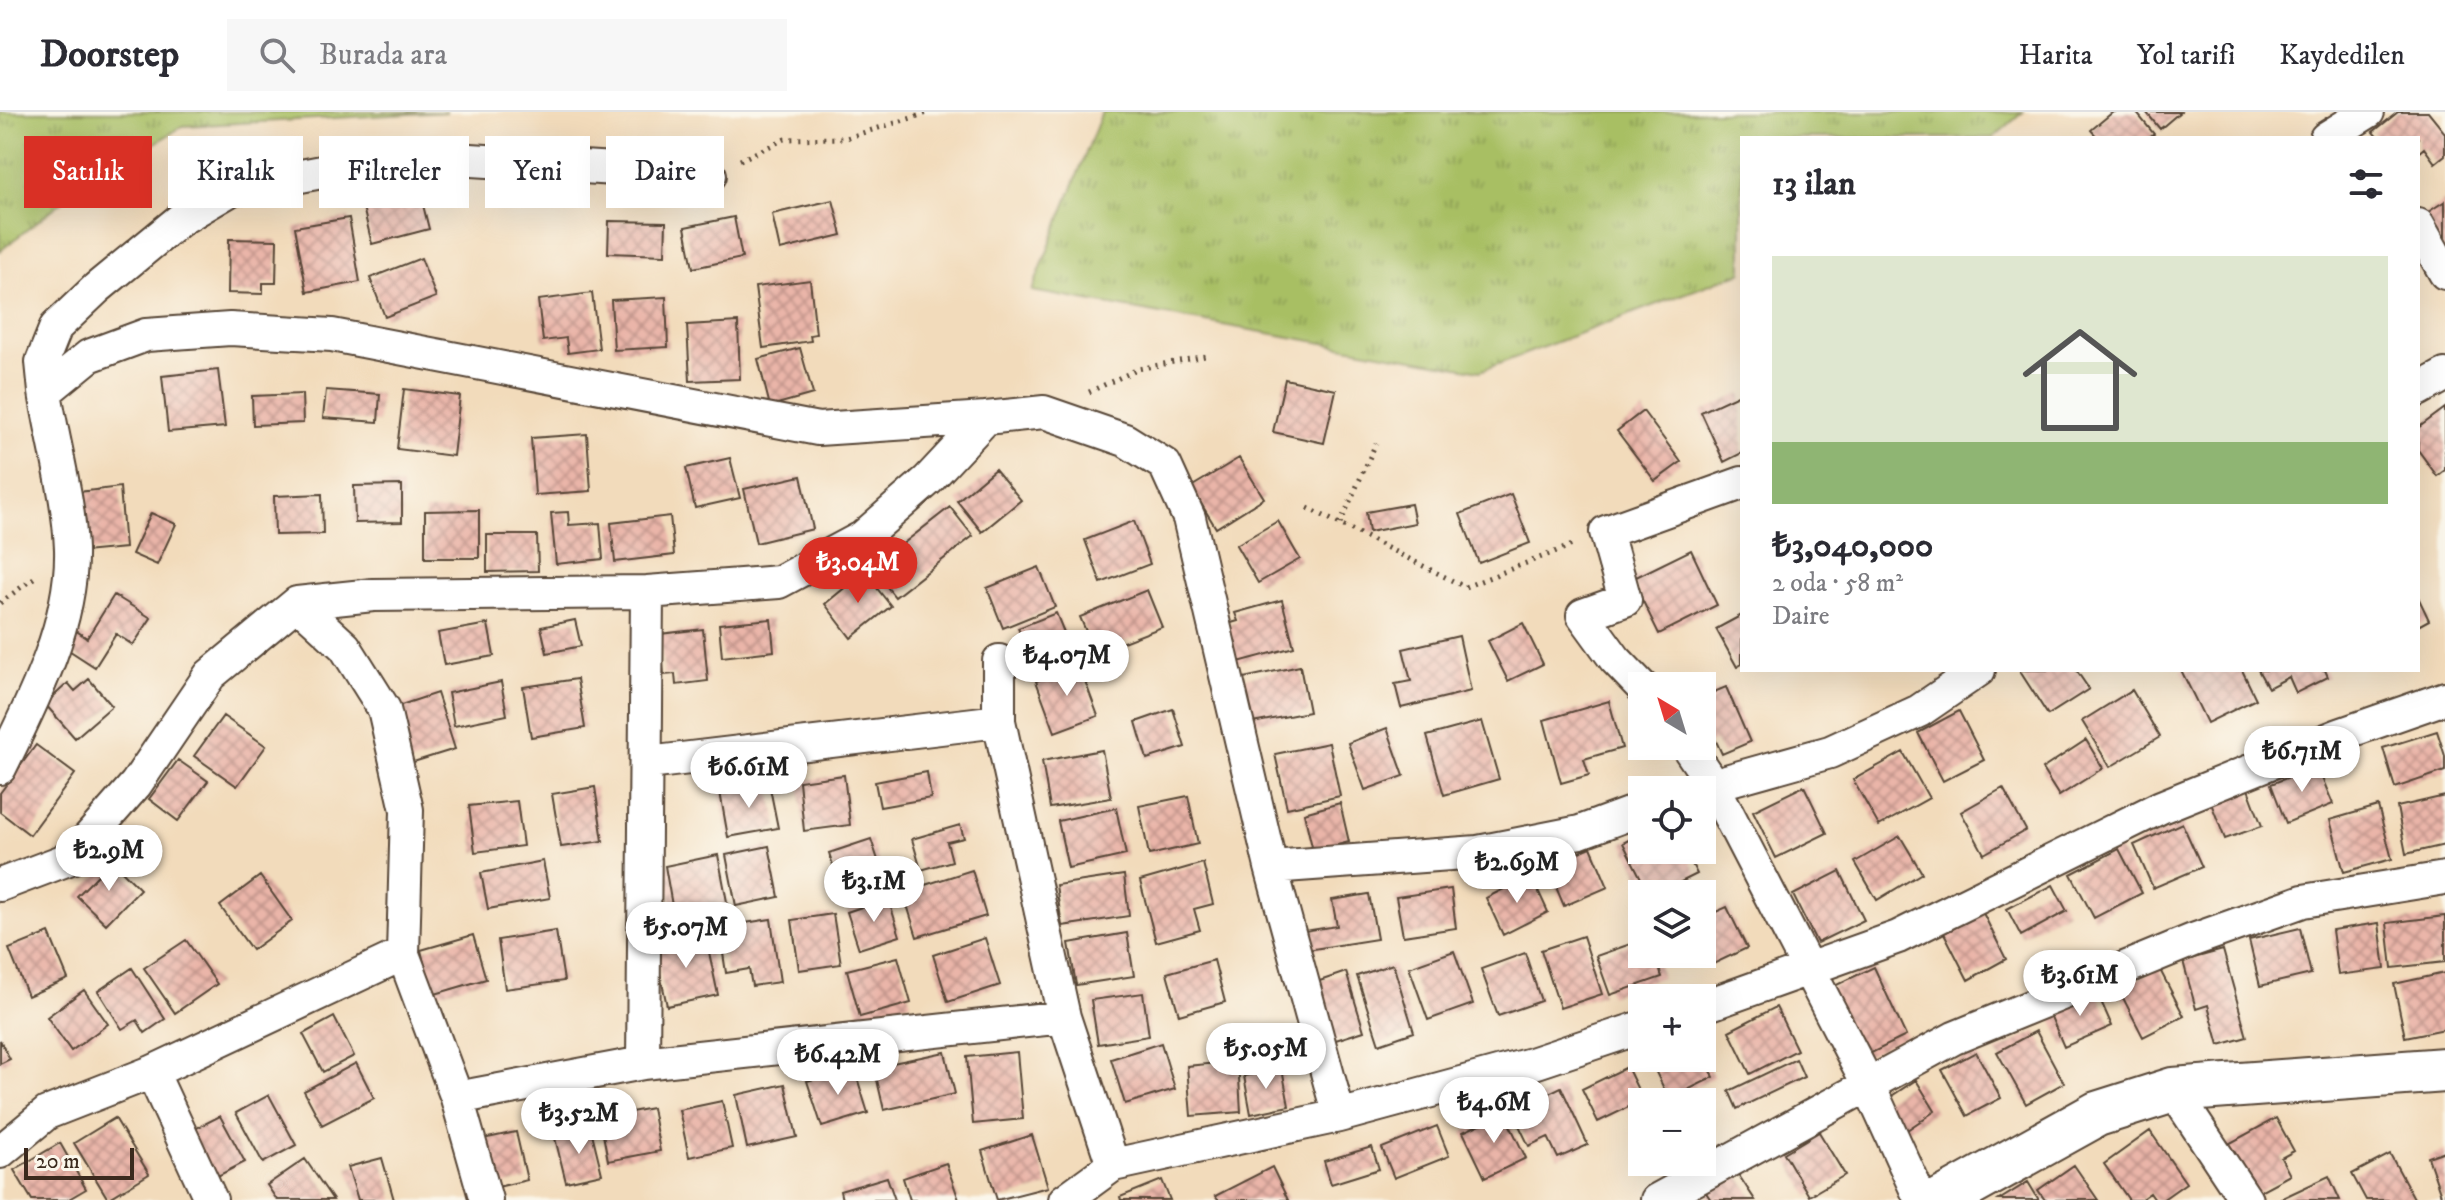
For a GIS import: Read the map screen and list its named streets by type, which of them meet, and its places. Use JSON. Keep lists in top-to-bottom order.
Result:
{
  "scale_bar": "20 m",
  "north": "top left",
  "page": {
    "header": "Doorstep",
    "search": "Burada ara",
    "nav": ["Harita", "Yol tarifi", "Kaydedilen"],
    "chip": [
      "Satılık",
      "Kiralık",
      "Filtreler",
      "Yeni",
      "Daire"
    ],
    "heading": "13 ilan",
    "list": [
      {
        "name": "₺3,040,000",
        "note": "2 oda · 58 m² · Daire"
      }
    ],
    "price": [
      "₺3.04M",
      "₺4.07M",
      "₺6.71M",
      "₺6.61M",
      "₺2.9M",
      "₺2.69M",
      "₺3.1M",
      "₺5.07M",
      "₺3.61M",
      "₺5.05M",
      "₺6.42M",
      "₺4.6M",
      "₺3.52M"
    ],
    "map_buttons": ["+", "−"],
    "scale": "20 m"
  }
}
